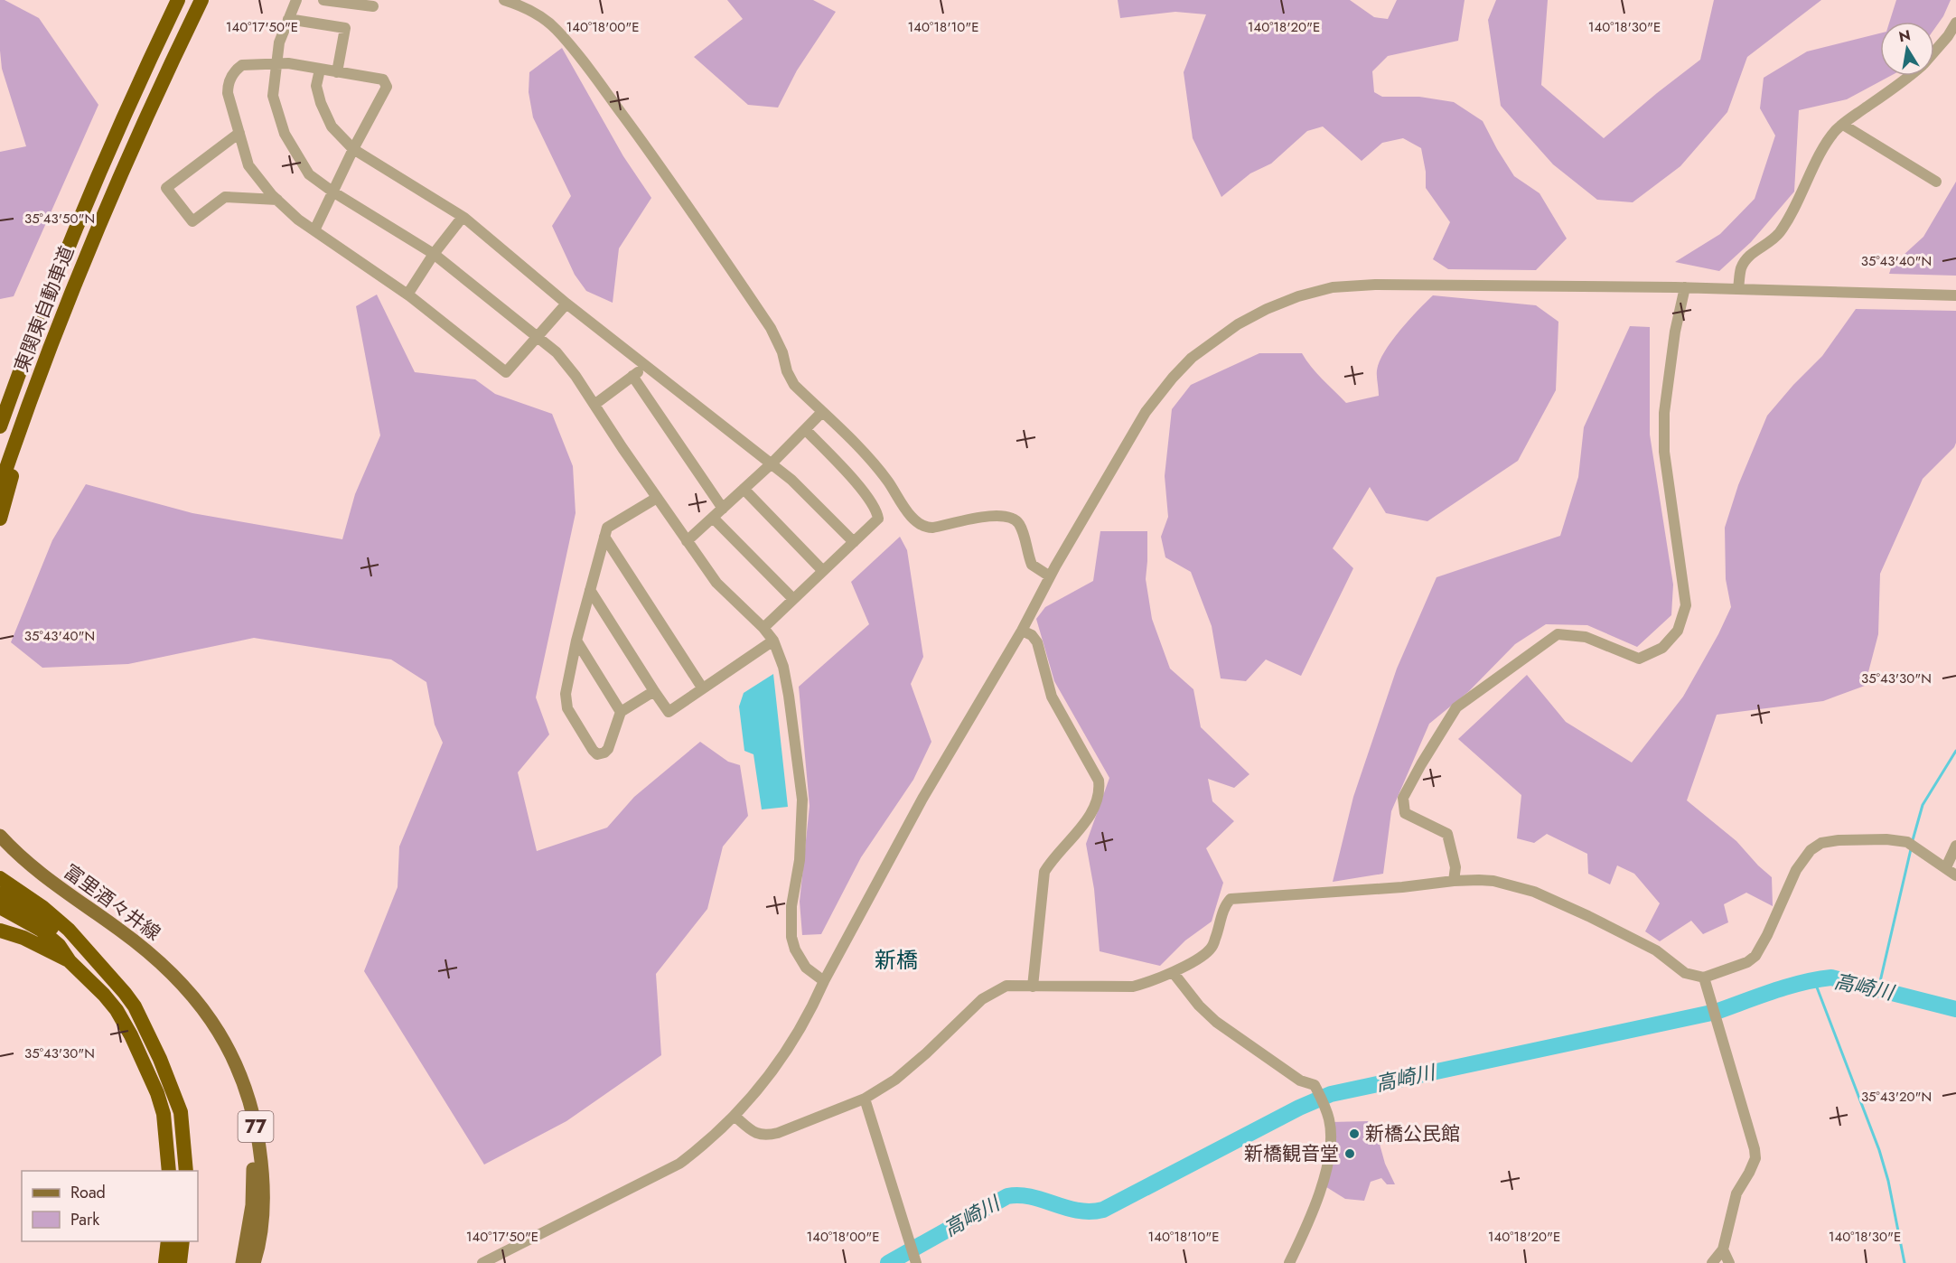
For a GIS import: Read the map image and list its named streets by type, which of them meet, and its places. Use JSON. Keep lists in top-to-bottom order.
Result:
{
  "streets": {
    "highway": ["東関東自動車道"],
    "main road": ["富里酒々井線", "77"]
  },
  "districts": ["新橋"],
  "water": ["高崎川"],
  "places": ["新橋公民館", "新橋観音堂"],
  "legend": ["Road", "Park"],
  "north": "top",
  "coordinates": [
    "140°17'50\"E",
    "140°18'00\"E",
    "140°18'10\"E",
    "140°18'20\"E",
    "140°18'30\"E",
    "35°43'50\"N",
    "35°43'40\"N",
    "35°43'30\"N",
    "35°43'20\"N"
  ]
}
